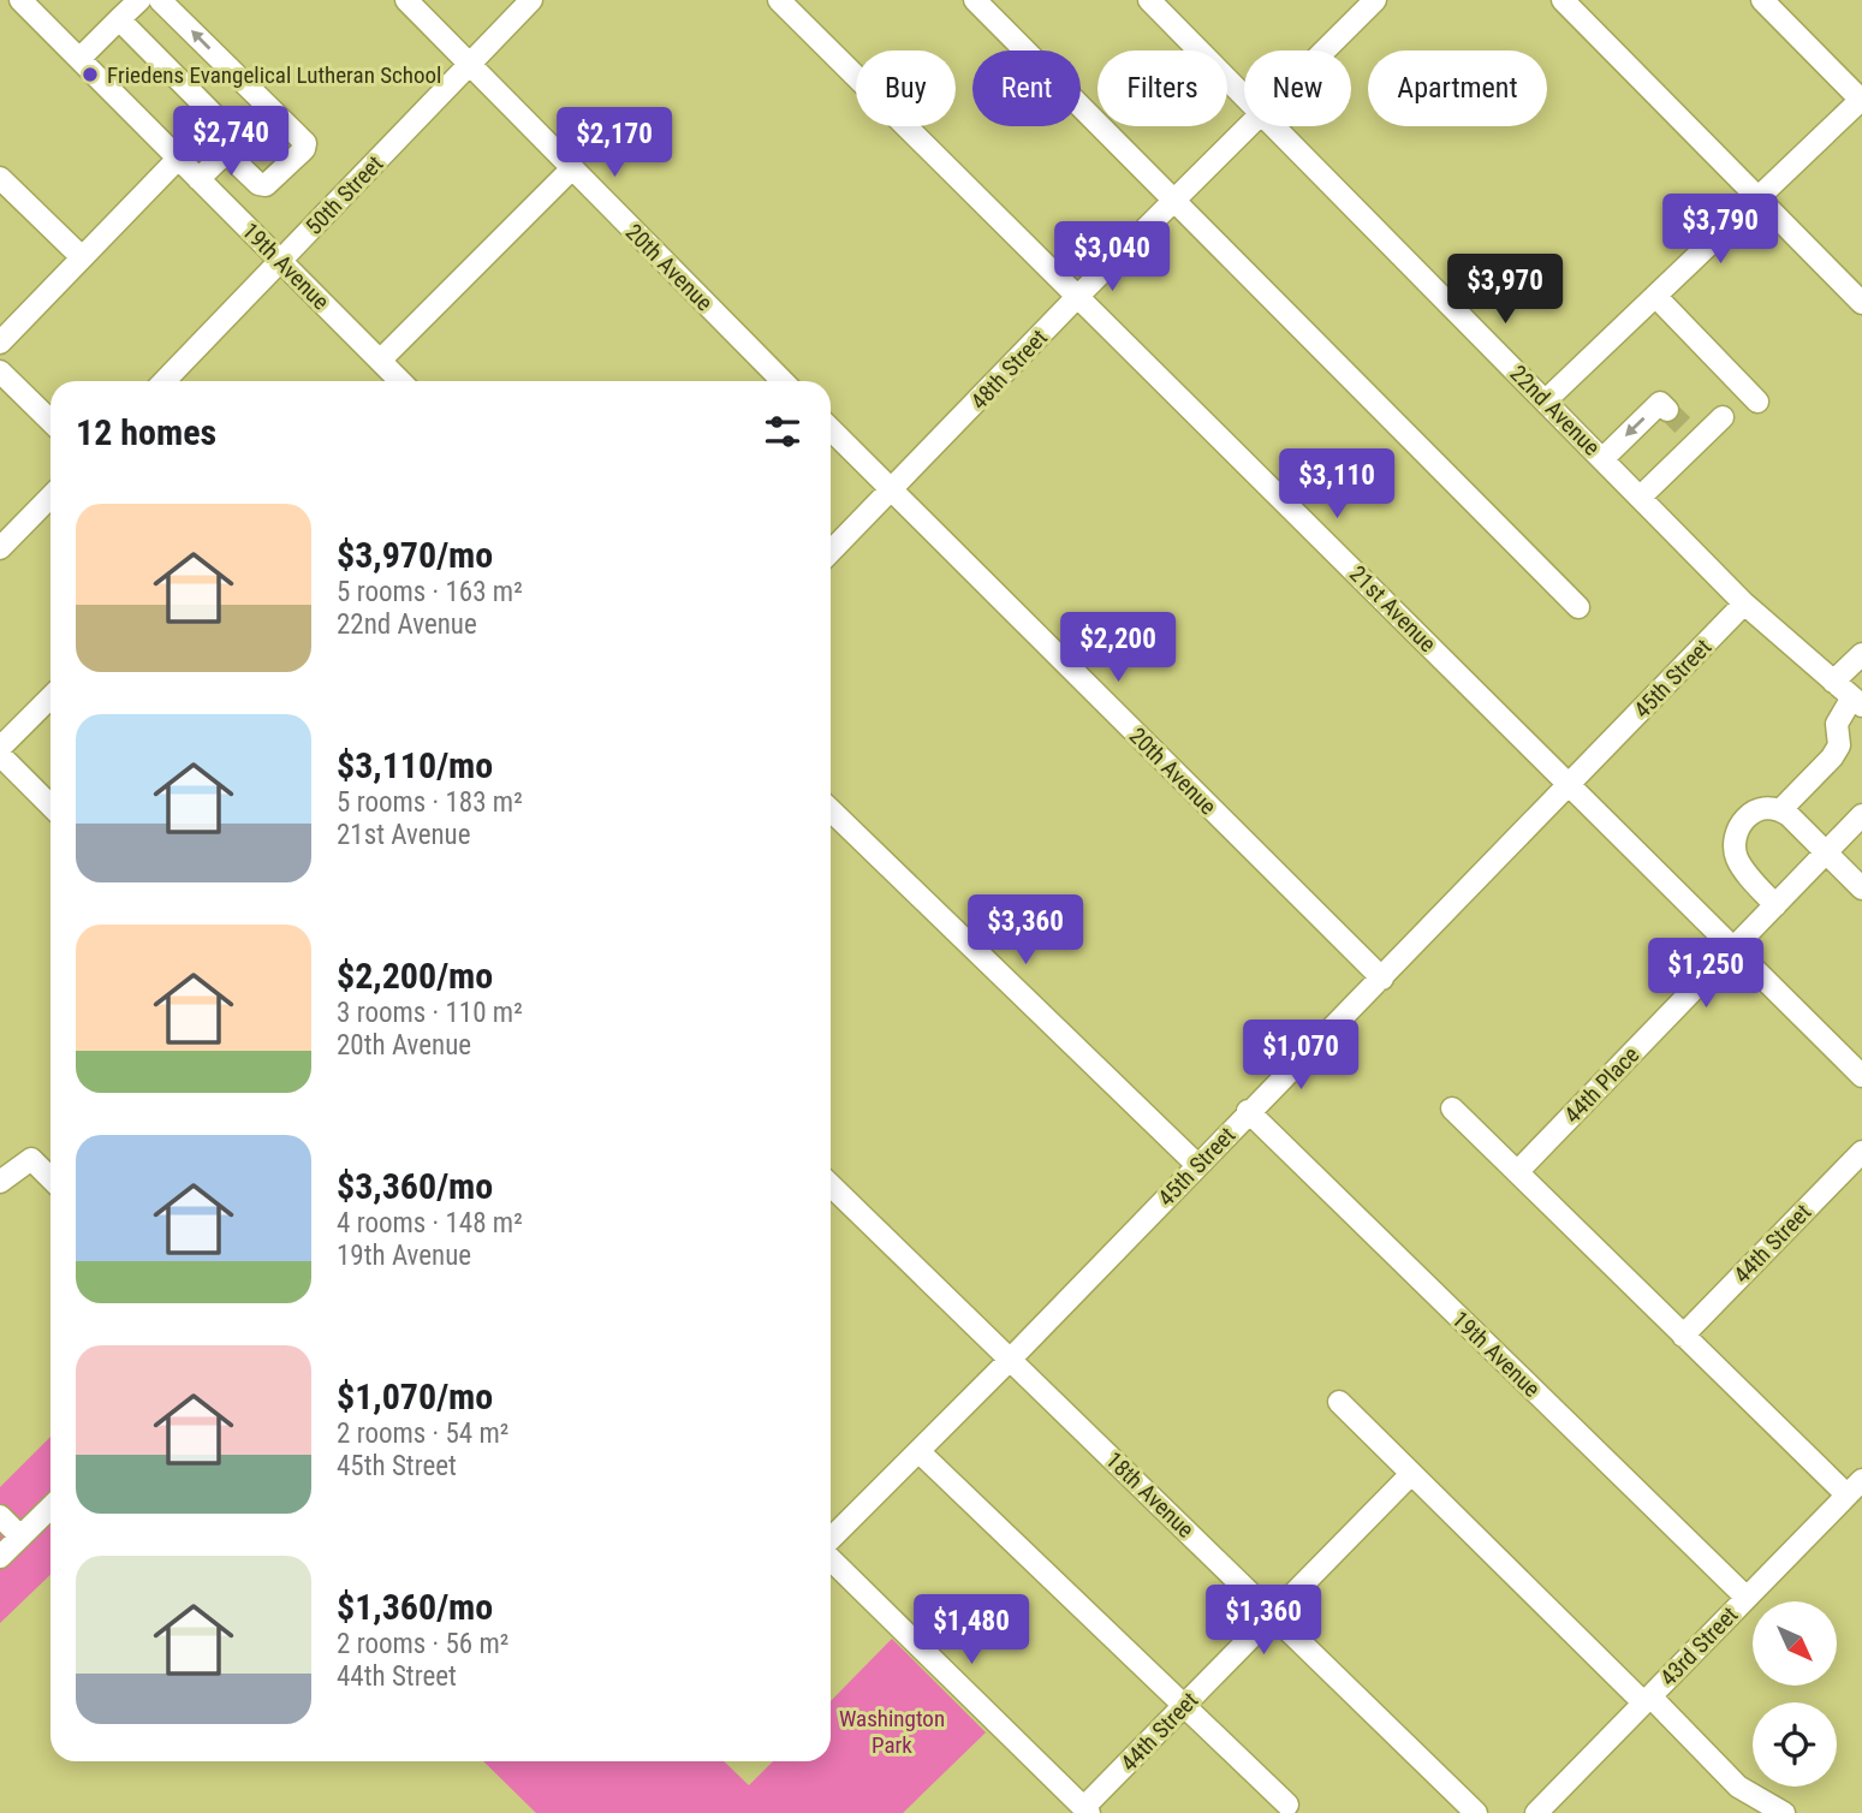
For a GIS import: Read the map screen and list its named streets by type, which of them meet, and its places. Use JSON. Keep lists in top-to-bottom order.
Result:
{
  "streets": {
    "street": [
      "50th Street",
      "19th Avenue",
      "20th Avenue",
      "48th Street",
      "22nd Avenue",
      "21st Avenue",
      "45th Street",
      "44th Place",
      "44th Street",
      "18th Avenue",
      "43rd Street"
    ]
  },
  "crossings": [
    ["50th Street", "19th Avenue"],
    ["50th Street", "20th Avenue"],
    ["19th Avenue", "45th Street"],
    ["19th Avenue", "43rd Street"],
    ["20th Avenue", "48th Street"],
    ["20th Avenue", "45th Street"],
    ["48th Street", "21st Avenue"],
    ["22nd Avenue", "45th Street"],
    ["21st Avenue", "45th Street"],
    ["21st Avenue", "44th Place"],
    ["45th Street", "18th Avenue"],
    ["44th Street", "18th Avenue"]
  ],
  "parks": ["Washington Park"],
  "places": ["Friedens Evangelical Lutheran School"],
  "north": "bottom right",
  "page": {
    "chip": [
      "Buy",
      "Rent",
      "Filters",
      "New",
      "Apartment"
    ],
    "price": [
      "$2,740",
      "$2,170",
      "$3,790",
      "$3,040",
      "$3,970",
      "$3,110",
      "$2,200",
      "$3,360",
      "$1,250",
      "$1,070",
      "$1,360",
      "$1,480"
    ],
    "heading": "12 homes",
    "list": [
      {
        "name": "$3,970/mo",
        "note": "5 rooms · 163 m² · 22nd Avenue"
      },
      {
        "name": "$3,110/mo",
        "note": "5 rooms · 183 m² · 21st Avenue"
      },
      {
        "name": "$2,200/mo",
        "note": "3 rooms · 110 m² · 20th Avenue"
      },
      {
        "name": "$3,360/mo",
        "note": "4 rooms · 148 m² · 19th Avenue"
      },
      {
        "name": "$1,070/mo",
        "note": "2 rooms · 54 m² · 45th Street"
      },
      {
        "name": "$1,360/mo",
        "note": "2 rooms · 56 m² · 44th Street"
      }
    ]
  }
}
